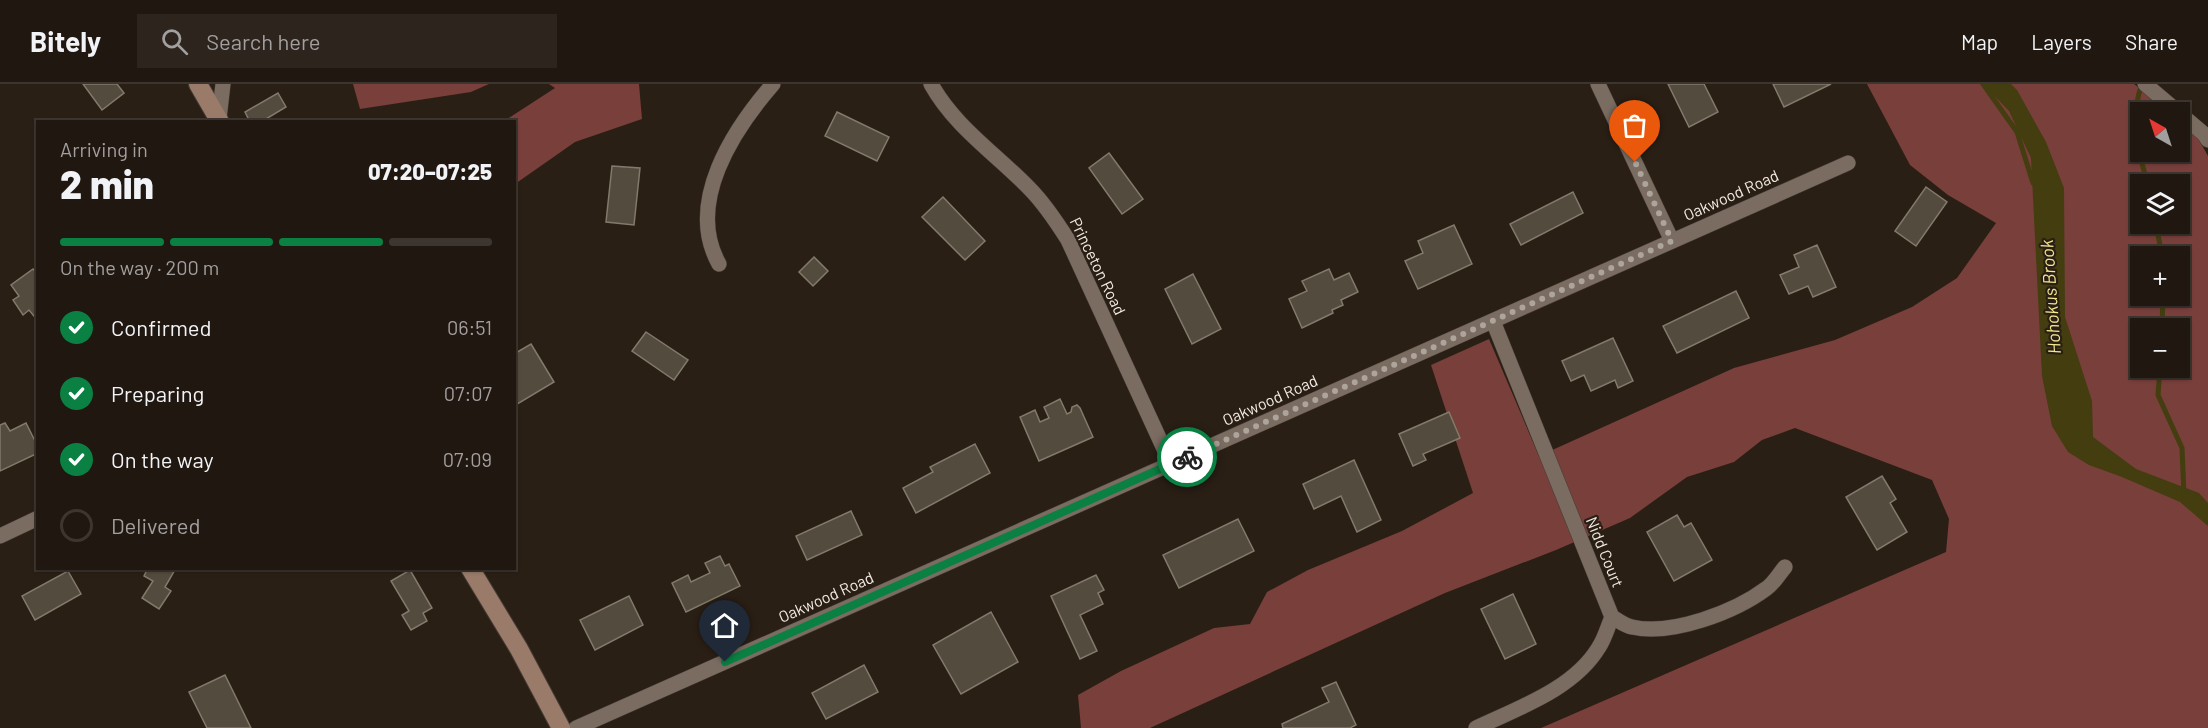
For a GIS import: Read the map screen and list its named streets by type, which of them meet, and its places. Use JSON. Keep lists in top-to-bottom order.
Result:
{
  "streets": {
    "street": ["Oakwood Road", "Princeton Road", "Nidd Court"]
  },
  "crossings": [
    ["Oakwood Road", "Princeton Road"],
    ["Oakwood Road", "Nidd Court"]
  ],
  "water": ["Hohokus Brook"],
  "north": "top left",
  "page": {
    "header": "Bitely",
    "search": "Search here",
    "nav": ["Map", "Layers", "Share"],
    "map_buttons": ["+", "−"],
    "heading": ["2 min", "Arriving in", "07:20–07:25"],
    "bar": "On the way · 200 m",
    "list": [
      ["Confirmed", "06:51"],
      ["Preparing", "07:07"],
      ["On the way", "07:09"],
      "Delivered"
    ]
  }
}
